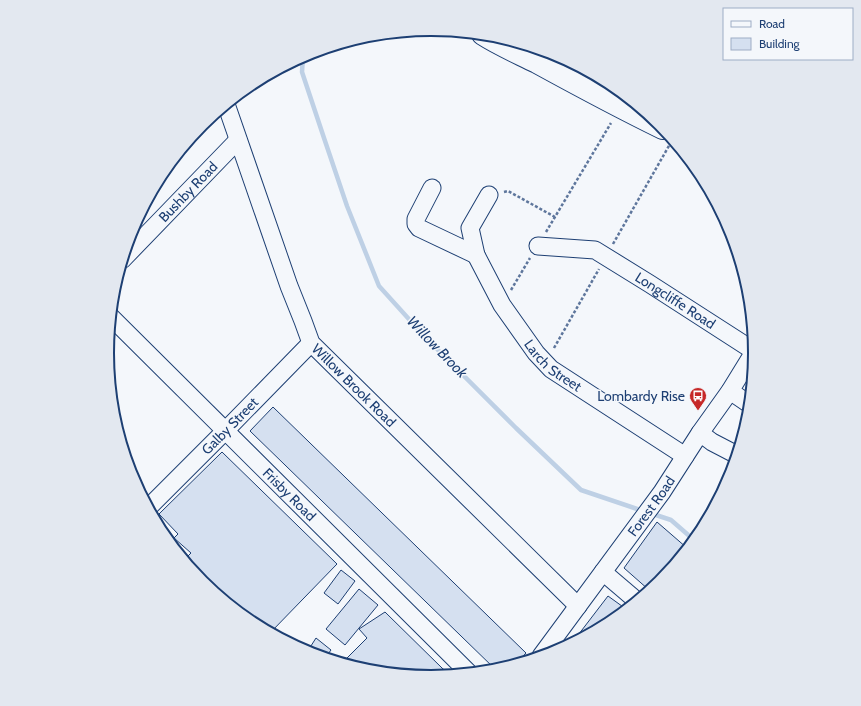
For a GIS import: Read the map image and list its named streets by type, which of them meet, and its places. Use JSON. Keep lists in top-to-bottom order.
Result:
{
  "streets": {
    "street": [
      "Bushby Road",
      "Longcliffe Road",
      "Larch Street",
      "Willow Brook Road",
      "Galby Street",
      "Frisby Road",
      "Forest Road"
    ]
  },
  "crossings": [
    ["Bushby Road", "Willow Brook Road"],
    ["Larch Street", "Forest Road"],
    ["Willow Brook Road", "Galby Street"],
    ["Willow Brook Road", "Forest Road"],
    ["Galby Street", "Frisby Road"]
  ],
  "water": ["Willow Brook"],
  "places": {
    "bus stop": ["Lombardy Rise"]
  },
  "legend": ["Road", "Building"]
}
